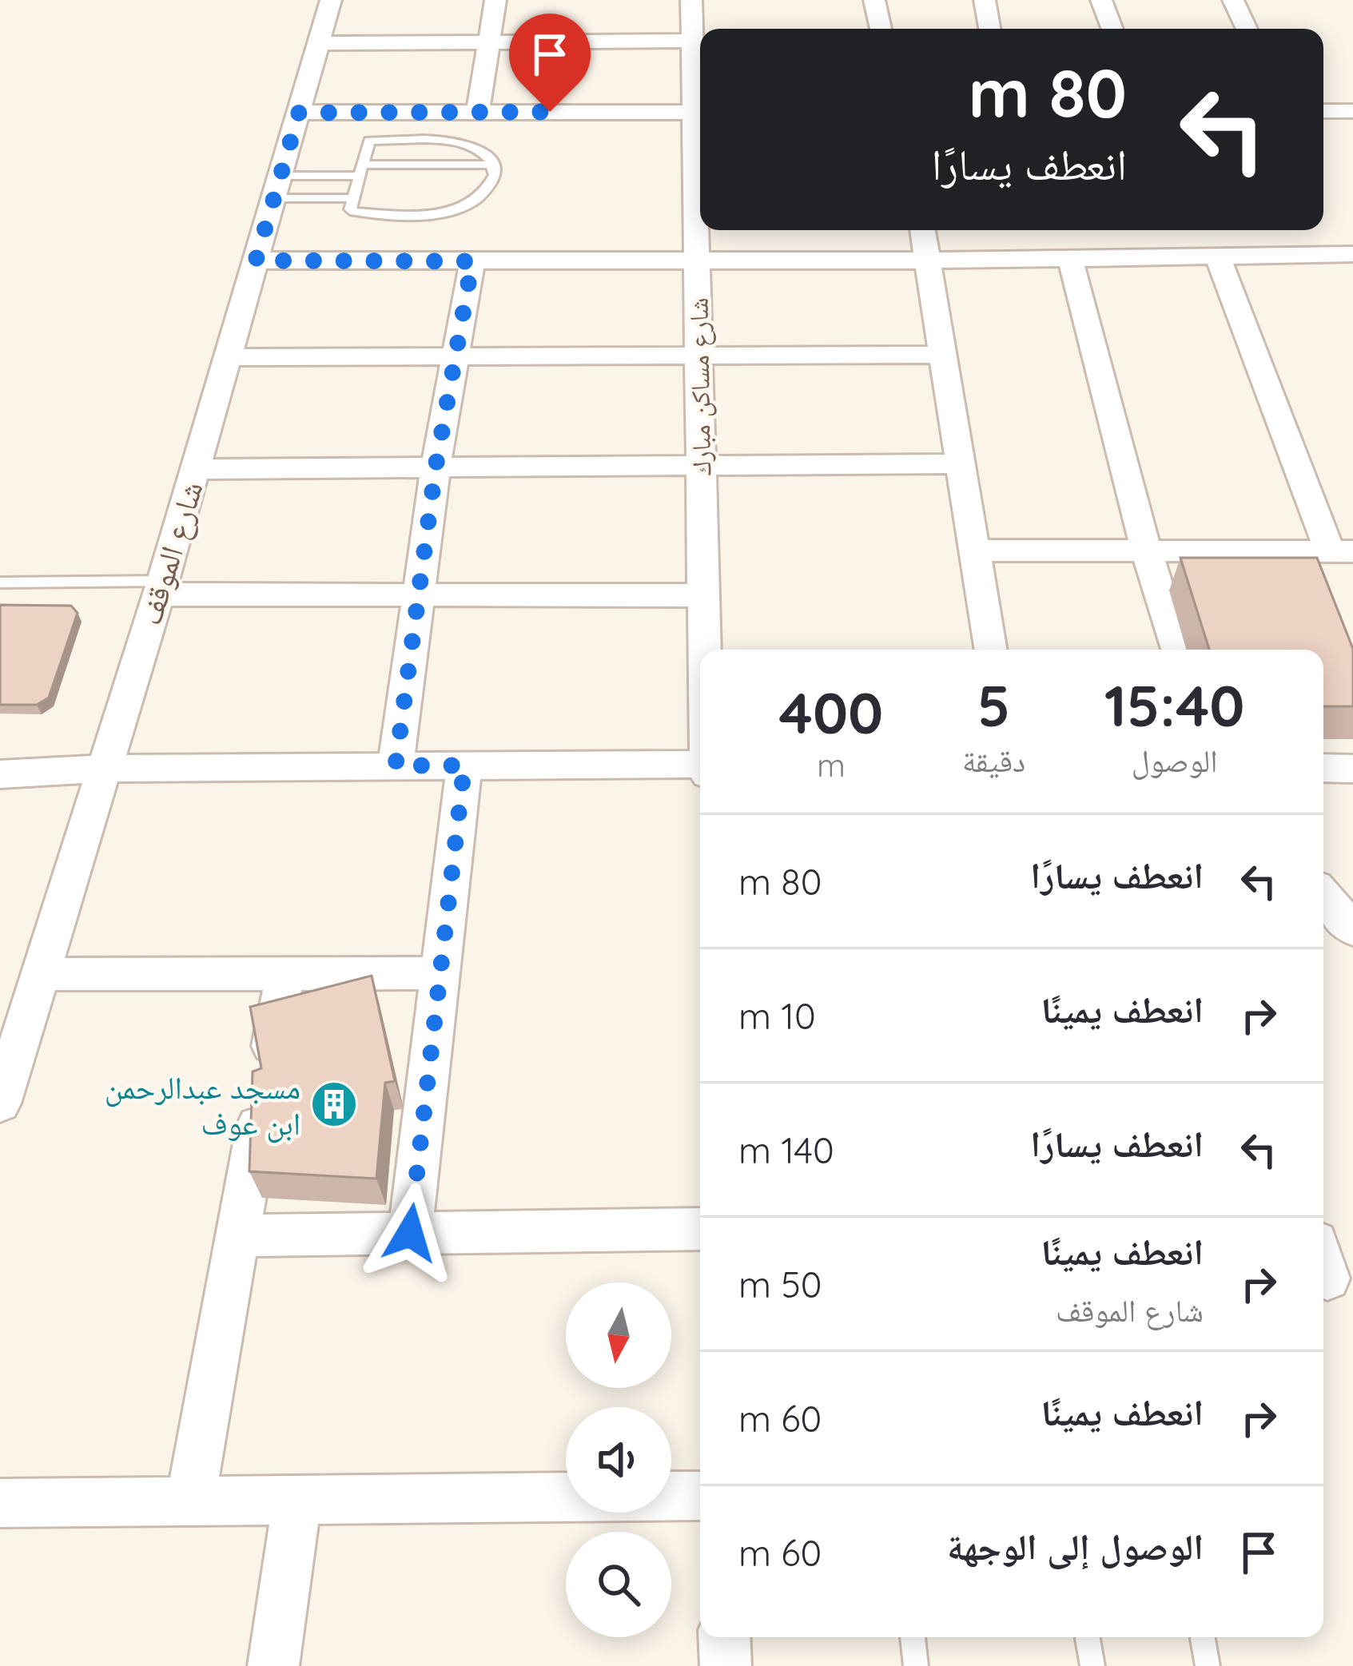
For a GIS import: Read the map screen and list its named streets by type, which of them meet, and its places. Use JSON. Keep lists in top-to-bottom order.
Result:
{
  "streets": {
    "street": ["شارع مساكن مبارك", "شارع الموقف"]
  },
  "places": {
    "building": ["مسجد عبدالرحمن ابن عوف"]
  },
  "north": "bottom",
  "page": {
    "turn": ["80 m", "انعطف يسارًا"],
    "eta": [
      "15:40",
      "الوصول",
      "5",
      "دقيقة",
      "400",
      "m"
    ],
    "list": [
      {
        "name": "انعطف يسارًا",
        "value": "80 m"
      },
      {
        "name": "انعطف يمينًا",
        "value": "10 m"
      },
      {
        "name": "انعطف يسارًا",
        "value": "140 m"
      },
      {
        "name": "انعطف يمينًا",
        "note": "شارع الموقف",
        "value": "50 m"
      },
      {
        "name": "انعطف يمينًا",
        "value": "60 m"
      },
      {
        "name": "الوصول إلى الوجهة",
        "value": "60 m"
      }
    ]
  }
}
